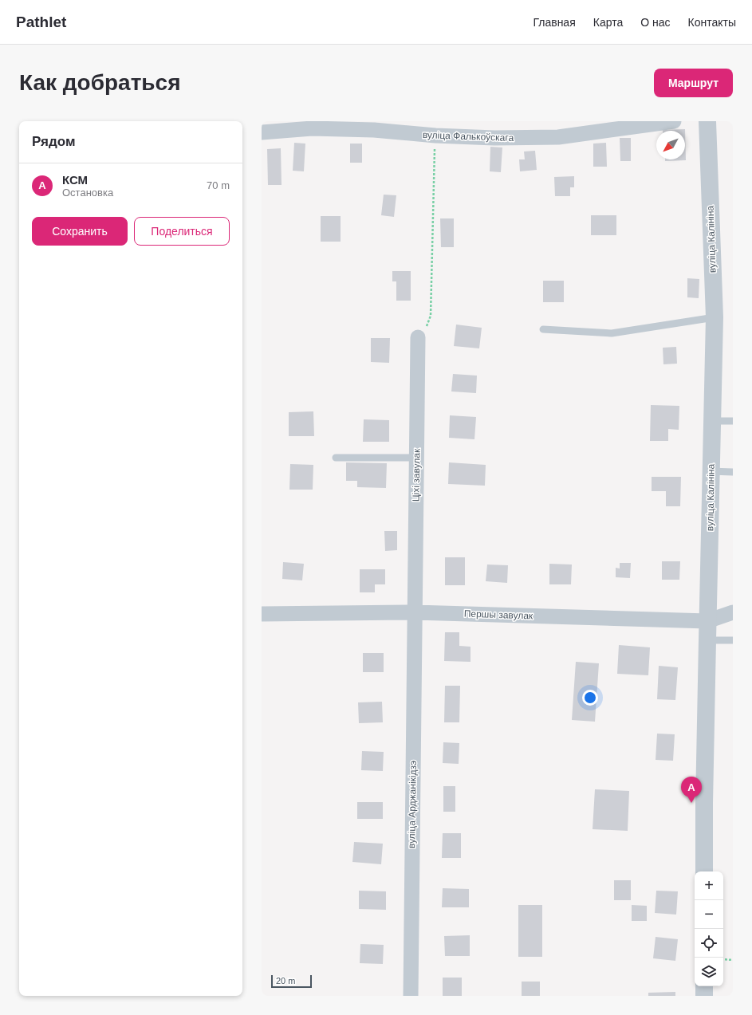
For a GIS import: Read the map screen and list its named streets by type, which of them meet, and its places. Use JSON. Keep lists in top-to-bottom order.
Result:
{
  "streets": {
    "street": [
      "вуліца Фалькоўскага",
      "вуліца Калініна",
      "Ціхі завулак",
      "Першы завулак",
      "вуліца Арджанікідзэ"
    ]
  },
  "crossings": [
    ["вуліца Калініна", "Першы завулак"],
    ["Ціхі завулак", "Першы завулак"],
    ["Ціхі завулак", "вуліца Арджанікідзэ"],
    ["Першы завулак", "вуліца Арджанікідзэ"]
  ],
  "scale_bar": "20 m",
  "north": "bottom left",
  "page": {
    "header": "Pathlet",
    "nav": [
      "Главная",
      "Карта",
      "О нас",
      "Контакты"
    ],
    "buttons": [
      "Маршрут",
      ["Сохранить", "Поделиться"]
    ],
    "title": "Как добраться",
    "heading": "Рядом",
    "list": [
      {
        "mark": "A",
        "name": "КСМ",
        "note": "Остановка",
        "value": "70 m"
      }
    ],
    "pins": "A",
    "map_buttons": ["+", "−"],
    "scale": "20 m"
  }
}
